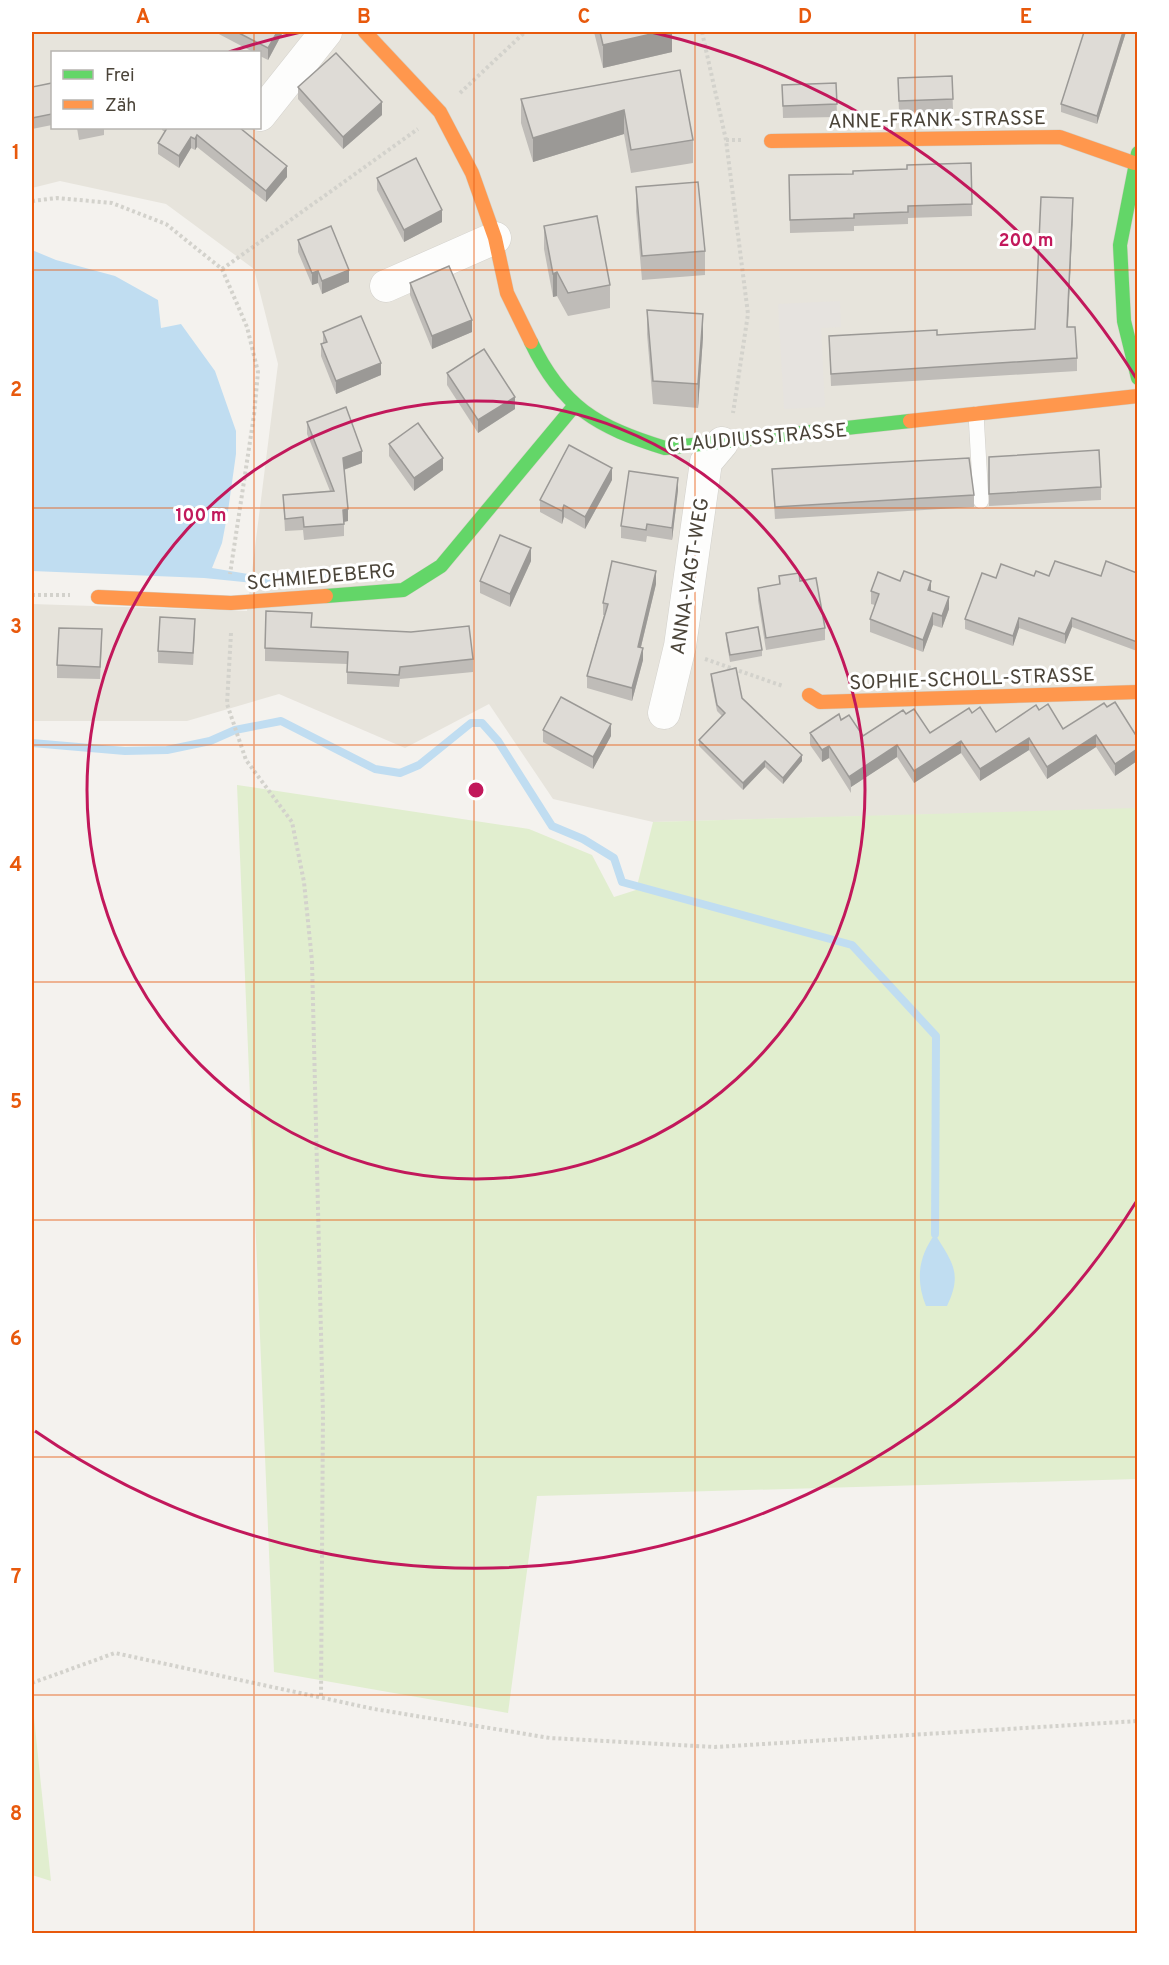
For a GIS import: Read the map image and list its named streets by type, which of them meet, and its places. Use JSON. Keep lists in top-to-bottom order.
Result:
{
  "streets": {
    "street": [
      "ANNE-FRANK-STRASSE",
      "CLAUDIUSSTRASSE",
      "SCHMIEDEBERG",
      "ANNA-VAGT-WEG",
      "SOPHIE-SCHOLL-STRASSE"
    ]
  },
  "crossings": [
    ["CLAUDIUSSTRASSE", "SCHMIEDEBERG"],
    ["CLAUDIUSSTRASSE", "ANNA-VAGT-WEG"]
  ],
  "legend": ["Frei", "Zäh"],
  "grid": {
    "columns": [
      "A",
      "B",
      "C",
      "D",
      "E"
    ],
    "rows": [
      "1",
      "2",
      "3",
      "4",
      "5",
      "6",
      "7",
      "8"
    ]
  },
  "rings": ["200 m", "100 m"]
}
